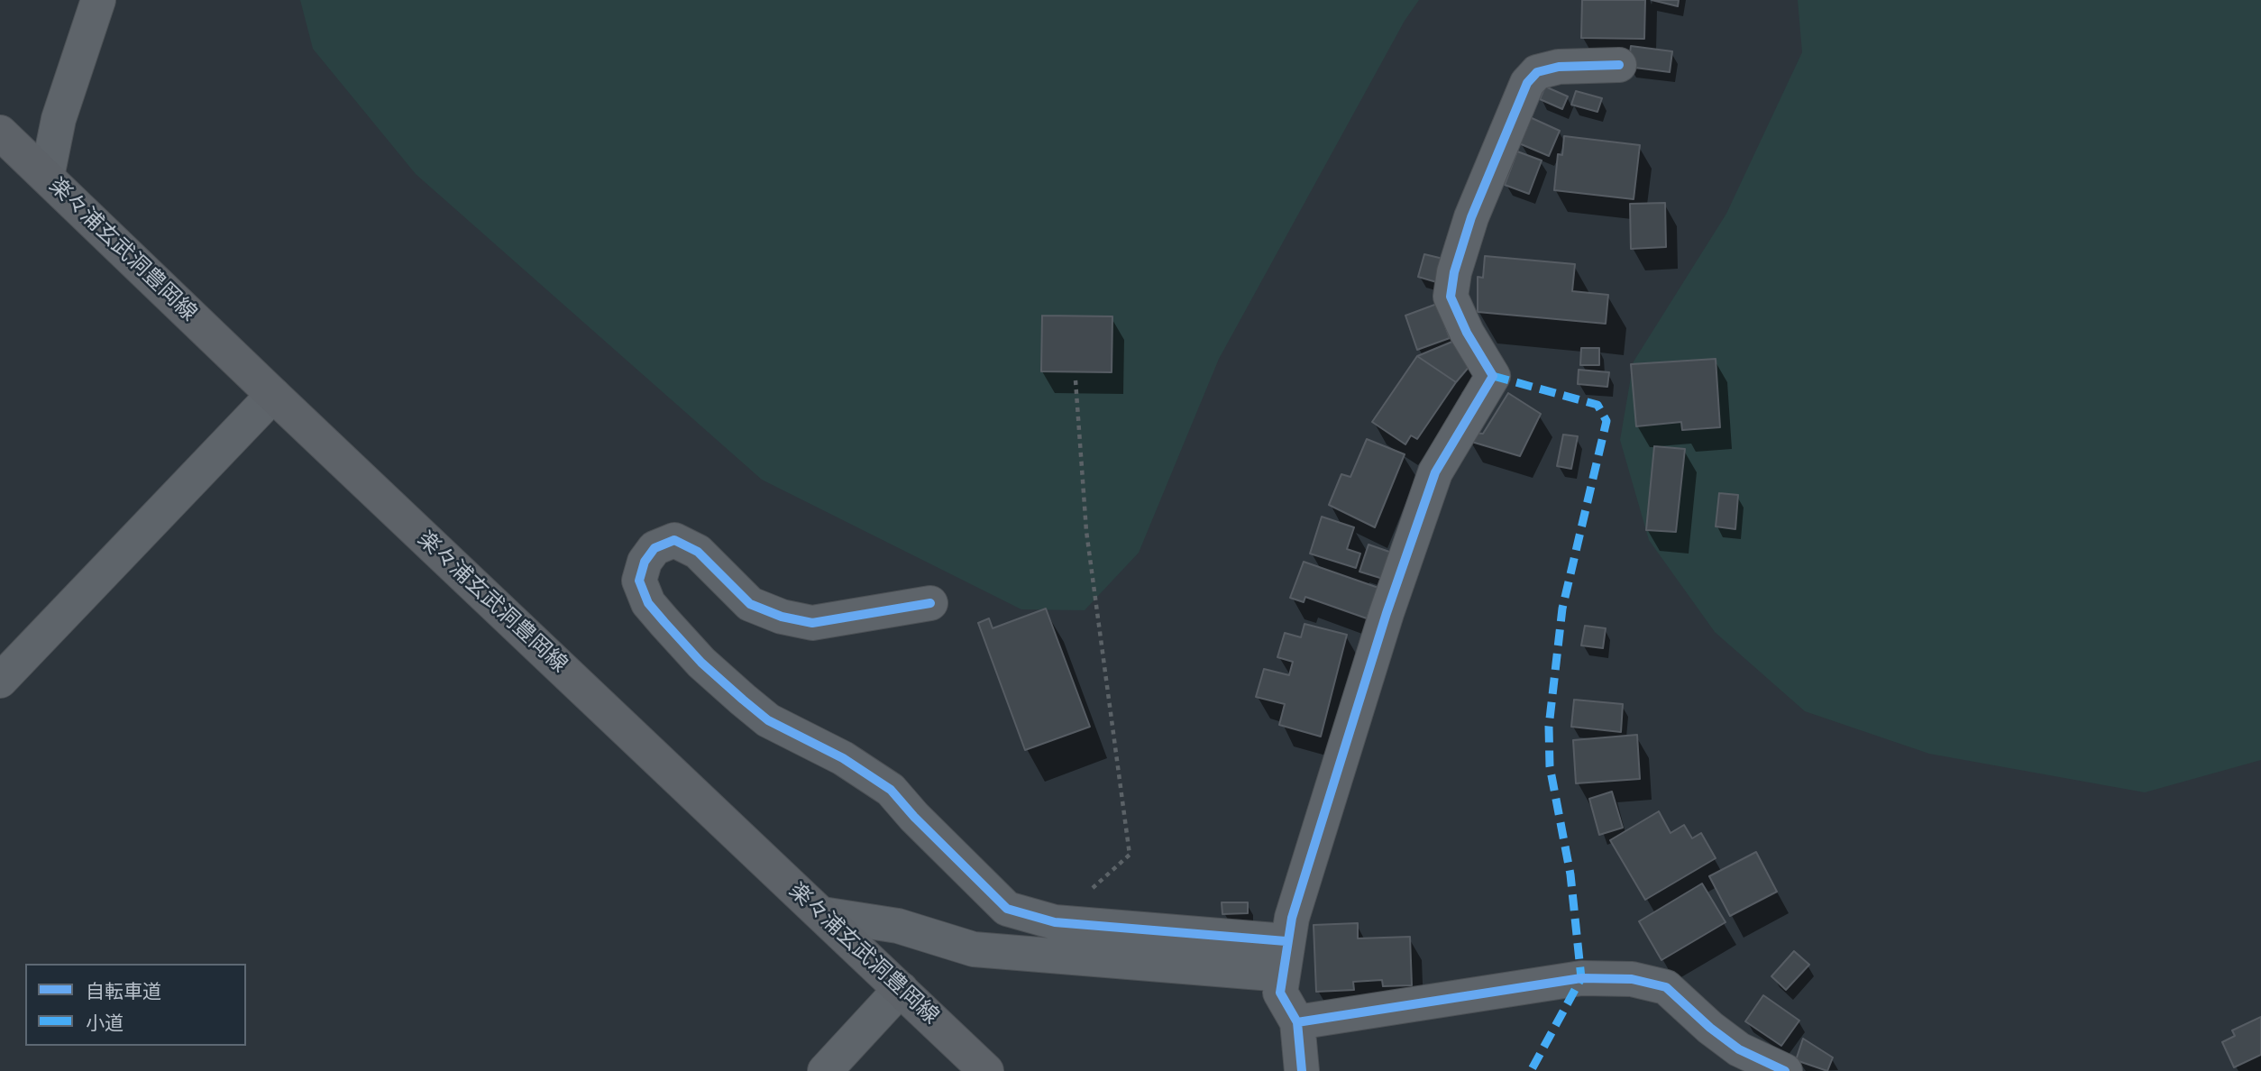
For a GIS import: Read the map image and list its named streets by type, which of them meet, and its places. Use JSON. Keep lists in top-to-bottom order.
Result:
{
  "streets": {
    "main road": ["楽々浦玄武洞豊岡線"]
  },
  "legend": ["自転車道", "小道"]
}
